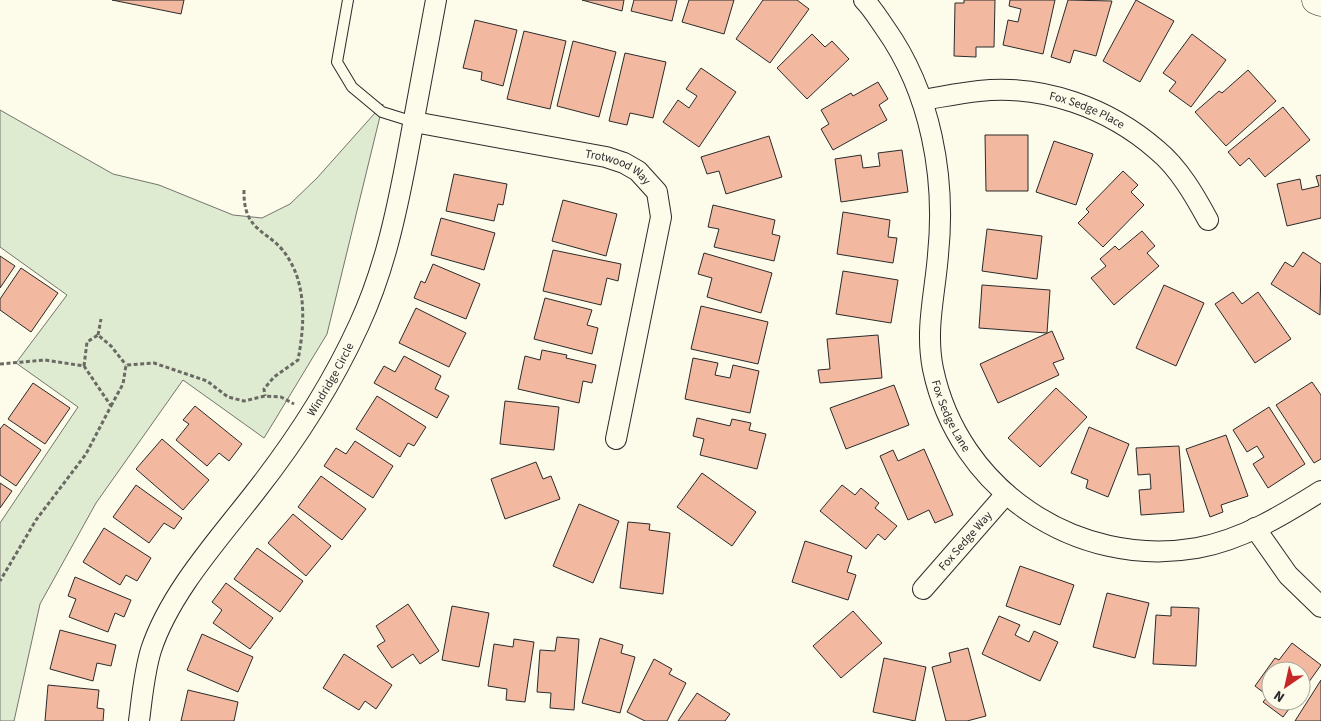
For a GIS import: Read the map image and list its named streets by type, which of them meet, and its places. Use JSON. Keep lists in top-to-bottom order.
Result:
{
  "streets": {
    "street": [
      "Fox Sedge Place",
      "Trotwood Way",
      "Windridge Circle",
      "Fox Sedge Lane",
      "Fox Sedge Way"
    ]
  },
  "crossings": [
    ["Fox Sedge Place", "Fox Sedge Lane"],
    ["Trotwood Way", "Windridge Circle"],
    ["Fox Sedge Lane", "Fox Sedge Way"]
  ],
  "north": "bottom left"
}
